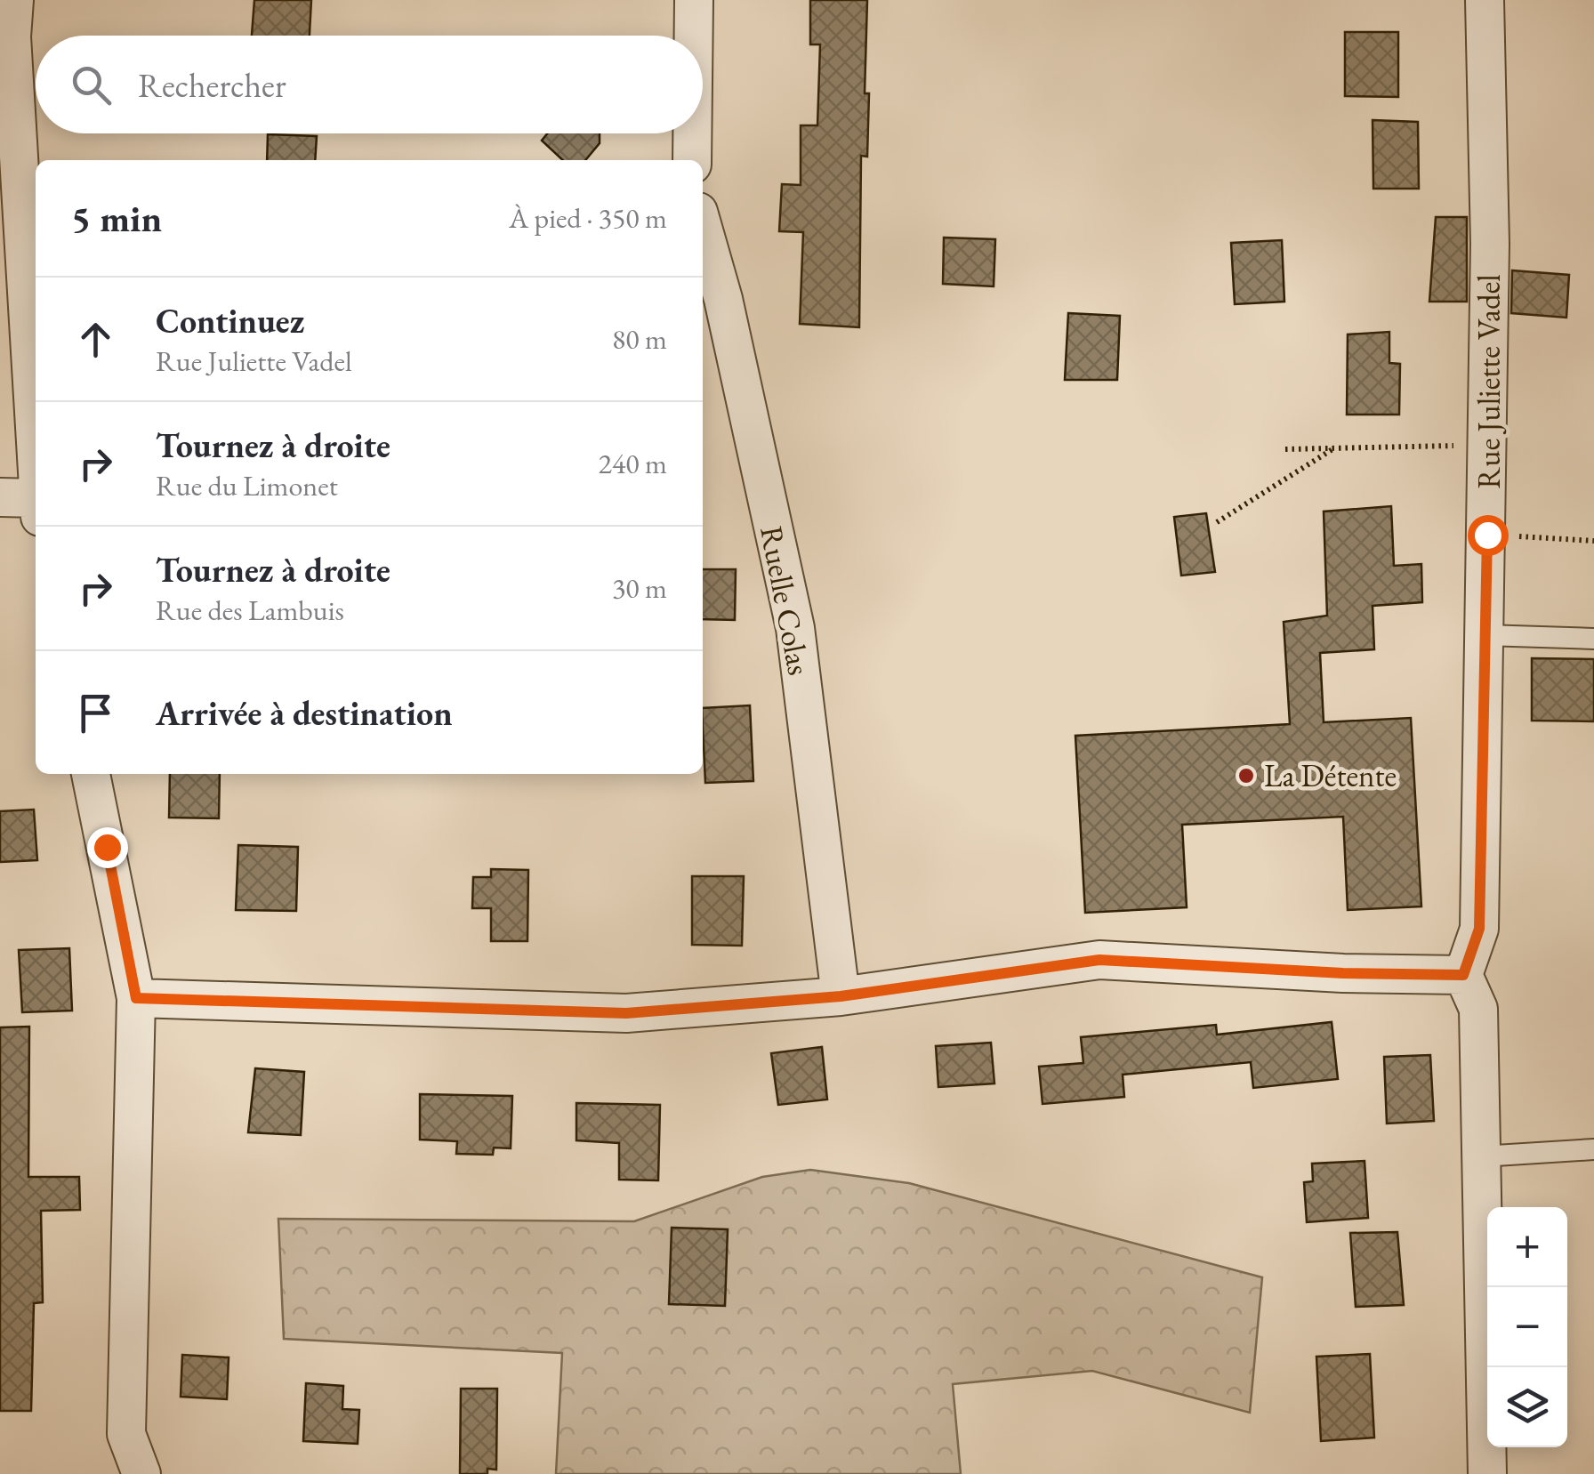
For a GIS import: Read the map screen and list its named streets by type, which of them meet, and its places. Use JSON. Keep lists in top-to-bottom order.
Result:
{
  "streets": {
    "street": ["Rue Juliette Vadel", "Ruelle Colas"]
  },
  "places": ["La Détente"],
  "page": {
    "search": "Rechercher",
    "heading": ["5 min", "À pied · 350 m"],
    "list": [
      ["Continuez", "Rue Juliette Vadel", "80 m"],
      ["Tournez à droite", "Rue du Limonet", "240 m"],
      ["Tournez à droite", "Rue des Lambuis", "30 m"],
      "Arrivée à destination"
    ],
    "map_buttons": ["+", "−"]
  }
}
